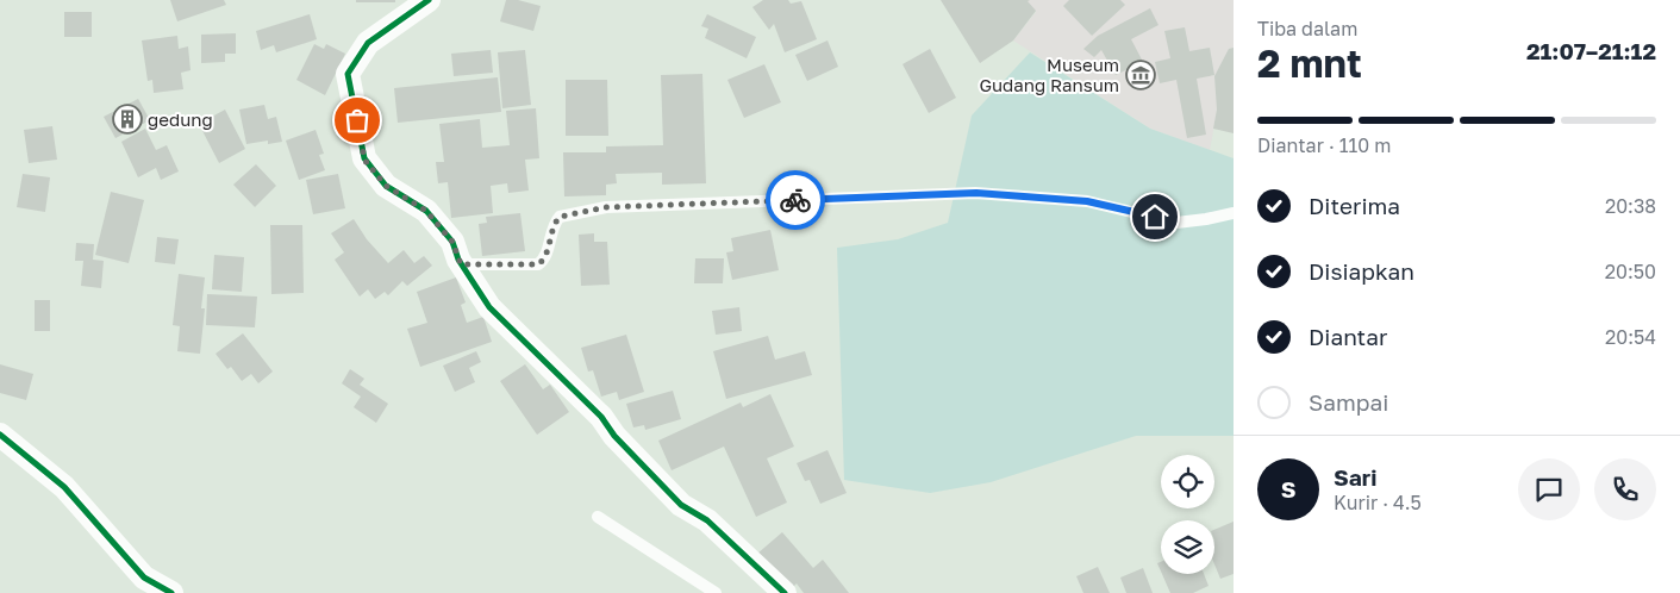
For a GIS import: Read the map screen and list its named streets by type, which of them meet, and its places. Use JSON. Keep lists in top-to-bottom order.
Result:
{
  "places": {
    "museum": ["Museum Gudang Ransum"],
    "building": ["gedung"]
  },
  "page": {
    "heading": ["2 mnt", "Tiba dalam", "21:07–21:12"],
    "panel": ["Sari", "Kurir · 4.5"],
    "bar": "Diantar · 110 m",
    "list": [
      ["Diterima", "20:38"],
      ["Disiapkan", "20:50"],
      ["Diantar", "20:54"],
      "Sampai"
    ],
    "round": "S"
  }
}
